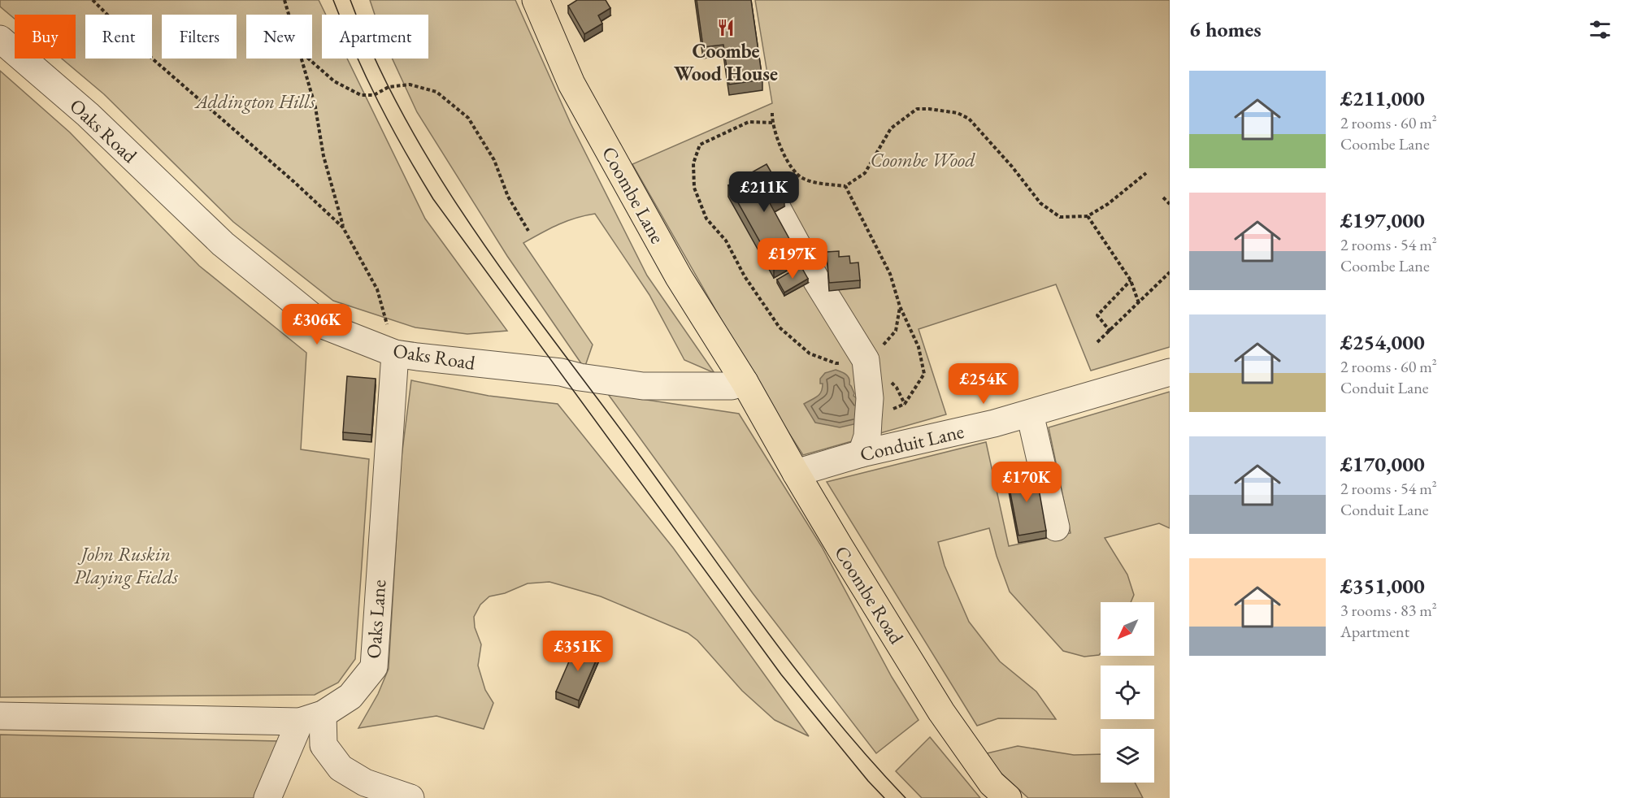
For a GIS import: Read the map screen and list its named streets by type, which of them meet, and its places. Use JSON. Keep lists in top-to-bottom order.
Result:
{
  "streets": {
    "main road": ["Coombe Lane", "Coombe Road"],
    "street": ["Oaks Road", "Conduit Lane", "Oaks Lane"]
  },
  "crossings": [
    ["Oaks Road", "Coombe Lane"],
    ["Oaks Road", "Coombe Road"],
    ["Oaks Road", "Oaks Lane"],
    ["Coombe Lane", "Coombe Road"],
    ["Conduit Lane", "Coombe Road"]
  ],
  "parks": ["Addington Hills", "Coombe Wood", "John Ruskin Playing Fields"],
  "places": {
    "restaurant": ["Coombe Wood House"]
  },
  "north": "bottom left",
  "page": {
    "heading": "6 homes",
    "chip": [
      "Buy",
      "Rent",
      "Filters",
      "New",
      "Apartment"
    ],
    "list": [
      {
        "name": "£211,000",
        "note": "2 rooms · 60 m² · Coombe Lane"
      },
      {
        "name": "£197,000",
        "note": "2 rooms · 54 m² · Coombe Lane"
      },
      {
        "name": "£254,000",
        "note": "2 rooms · 60 m² · Conduit Lane"
      },
      {
        "name": "£170,000",
        "note": "2 rooms · 54 m² · Conduit Lane"
      },
      {
        "name": "£351,000",
        "note": "3 rooms · 83 m² · Apartment"
      }
    ],
    "price": [
      "£211K",
      "£197K",
      "£306K",
      "£254K",
      "£170K",
      "£351K"
    ]
  }
}
